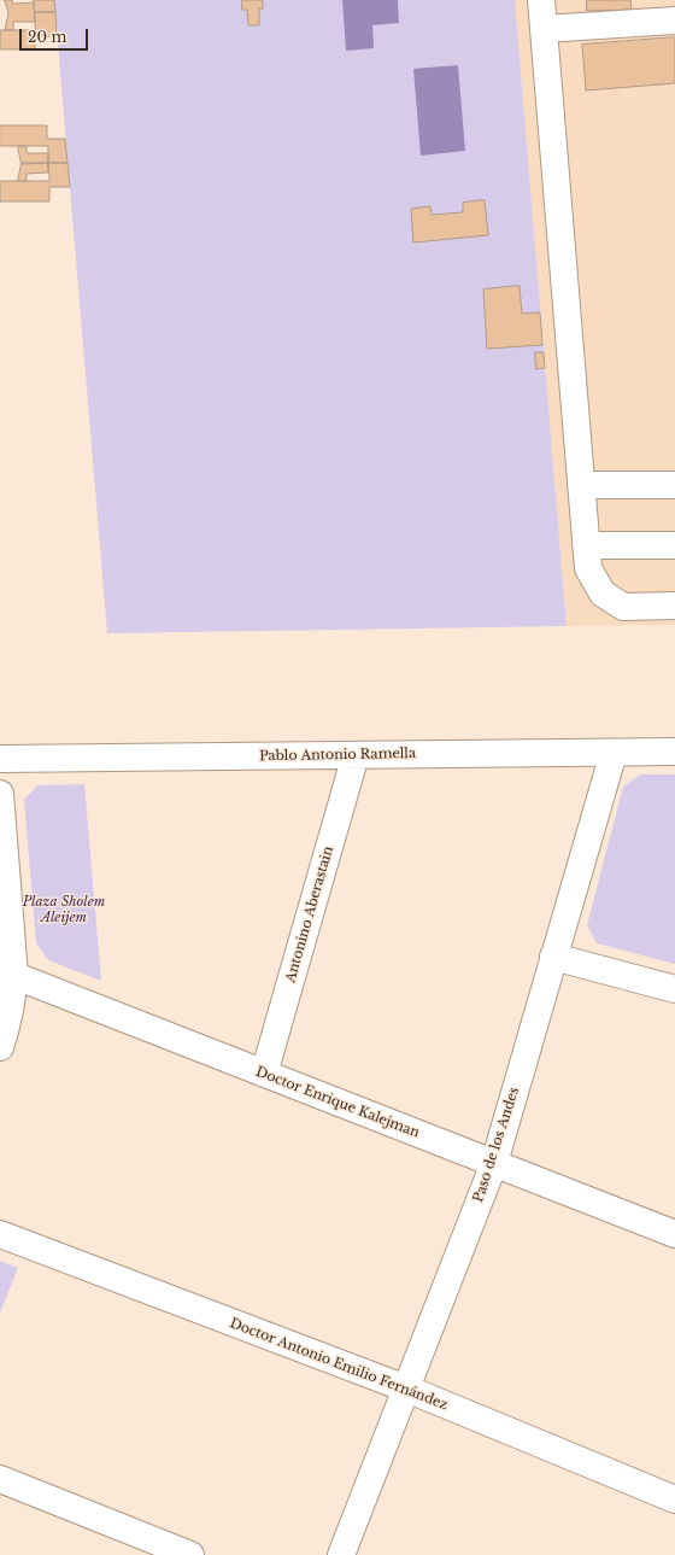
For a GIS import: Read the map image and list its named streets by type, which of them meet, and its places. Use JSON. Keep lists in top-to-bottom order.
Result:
{
  "streets": {
    "street": [
      "Pablo Antonio Ramella",
      "Antonino Aberastain",
      "Doctor Enrique Kalejman",
      "Paso de los Andes",
      "Doctor Antonio Emilio Fernández"
    ]
  },
  "crossings": [
    ["Pablo Antonio Ramella", "Antonino Aberastain"],
    ["Pablo Antonio Ramella", "Paso de los Andes"],
    ["Antonino Aberastain", "Doctor Enrique Kalejman"],
    ["Doctor Enrique Kalejman", "Paso de los Andes"],
    ["Paso de los Andes", "Doctor Antonio Emilio Fernández"]
  ],
  "parks": ["Plaza Sholem Aleijem"],
  "scale_bar": "20 m"
}
